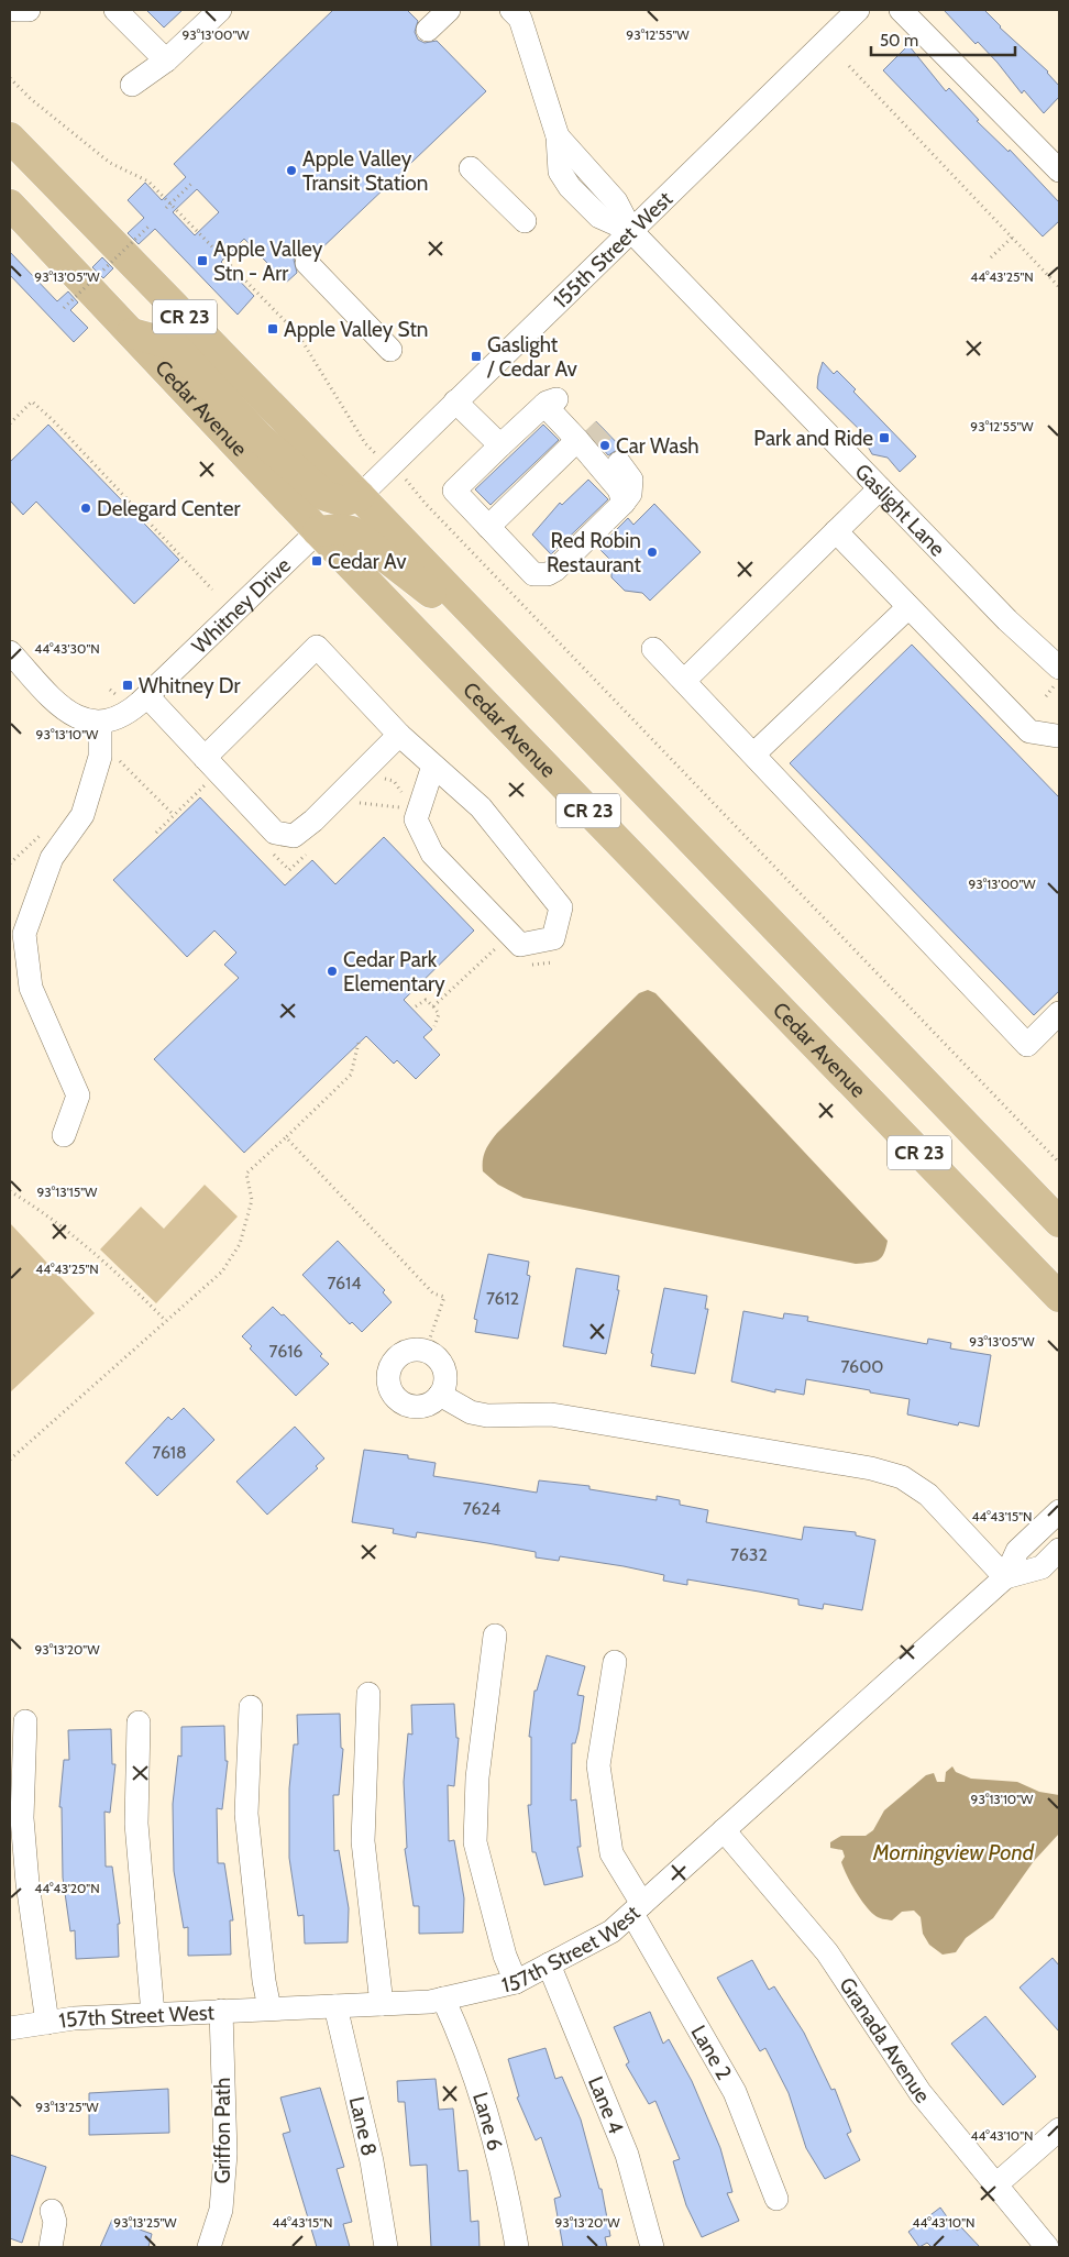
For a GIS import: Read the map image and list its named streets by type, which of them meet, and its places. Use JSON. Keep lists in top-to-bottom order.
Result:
{
  "streets": {
    "main road": ["CR 23", "Cedar Avenue"],
    "street": [
      "155th Street West",
      "Gaslight Lane",
      "Whitney Drive",
      "157th Street West",
      "Granada Avenue",
      "Lane 2",
      "Lane 4",
      "Lane 6",
      "Lane 8",
      "Griffon Path"
    ]
  },
  "crossings": [
    ["155th Street West", "CR 23"],
    ["155th Street West", "Gaslight Lane"],
    ["Cedar Avenue", "Whitney Drive"],
    ["157th Street West", "Granada Avenue"],
    ["157th Street West", "Lane 2"],
    ["157th Street West", "Lane 4"],
    ["157th Street West", "Lane 6"],
    ["157th Street West", "Lane 8"],
    ["157th Street West", "Griffon Path"]
  ],
  "water": ["Morningview Pond"],
  "places": {
    "other": [
      "Apple Valley Transit Station",
      "Car Wash",
      "Delegard Center",
      "Red Robin Restaurant",
      "Cedar Park Elementary"
    ],
    "transit": [
      "Apple Valley Stn - Arr",
      "Apple Valley Stn",
      "Gaslight / Cedar Av",
      "Park and Ride",
      "Cedar Av",
      "Whitney Dr"
    ]
  },
  "house_numbers": [
    "7614",
    "7612",
    "7616",
    "7600",
    "7618",
    "7624",
    "7632"
  ],
  "scale_bar": "50 m",
  "coordinates": [
    "93°13'00\"W",
    "93°12'55\"W",
    "44°43'25\"N",
    "93°13'05\"W",
    "44°43'30\"N",
    "93°13'10\"W",
    "93°13'15\"W",
    "44°43'15\"N",
    "93°13'20\"W",
    "44°43'20\"N",
    "93°13'25\"W",
    "44°43'10\"N"
  ]
}
